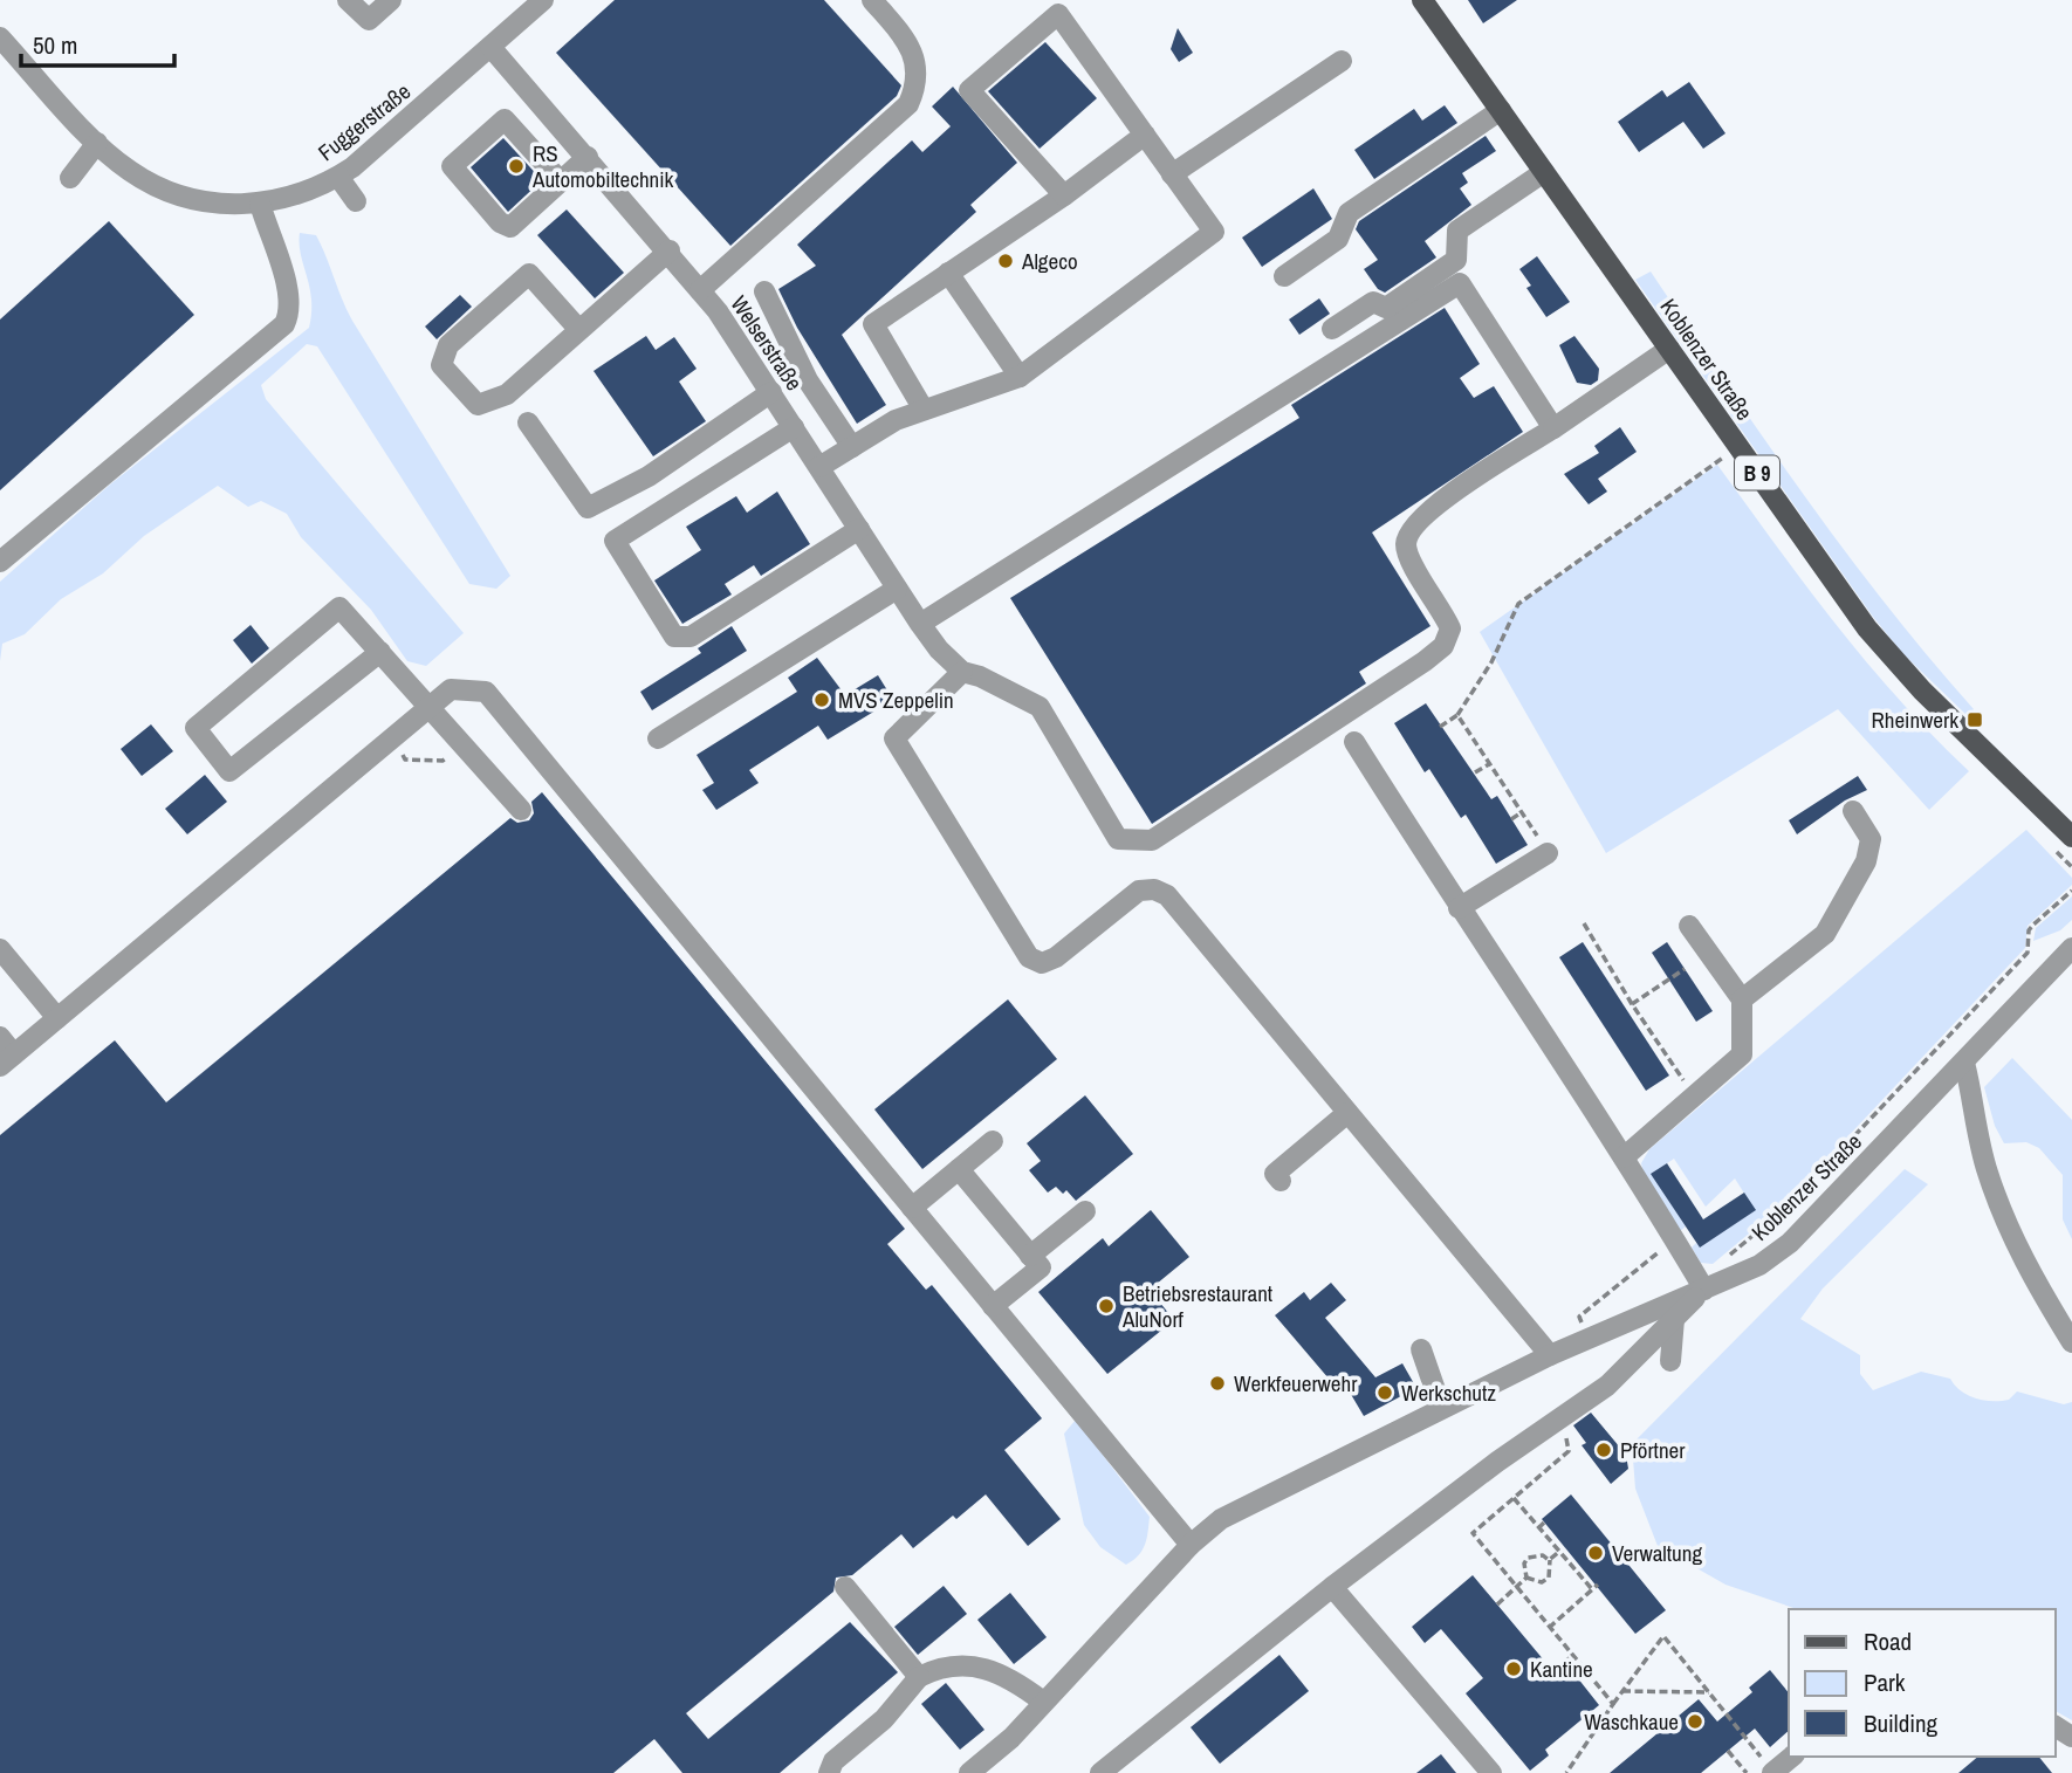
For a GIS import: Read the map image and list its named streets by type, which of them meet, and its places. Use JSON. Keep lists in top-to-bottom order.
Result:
{
  "streets": {
    "main road": ["Koblenzer Straße", "B 9"],
    "street": ["Fuggerstraße", "Welserstraße"]
  },
  "crossings": [
    ["Fuggerstraße", "Welserstraße"]
  ],
  "places": {
    "other": [
      "RS Automobiltechnik",
      "Algeco",
      "MVS Zeppelin",
      "Betriebsrestaurant AluNorf",
      "Werkfeuerwehr",
      "Werkschutz",
      "Pförtner",
      "Verwaltung",
      "Kantine",
      "Waschkaue"
    ],
    "transit": ["Rheinwerk"]
  },
  "legend": ["Road", "Park", "Building"],
  "scale_bar": "50 m"
}
